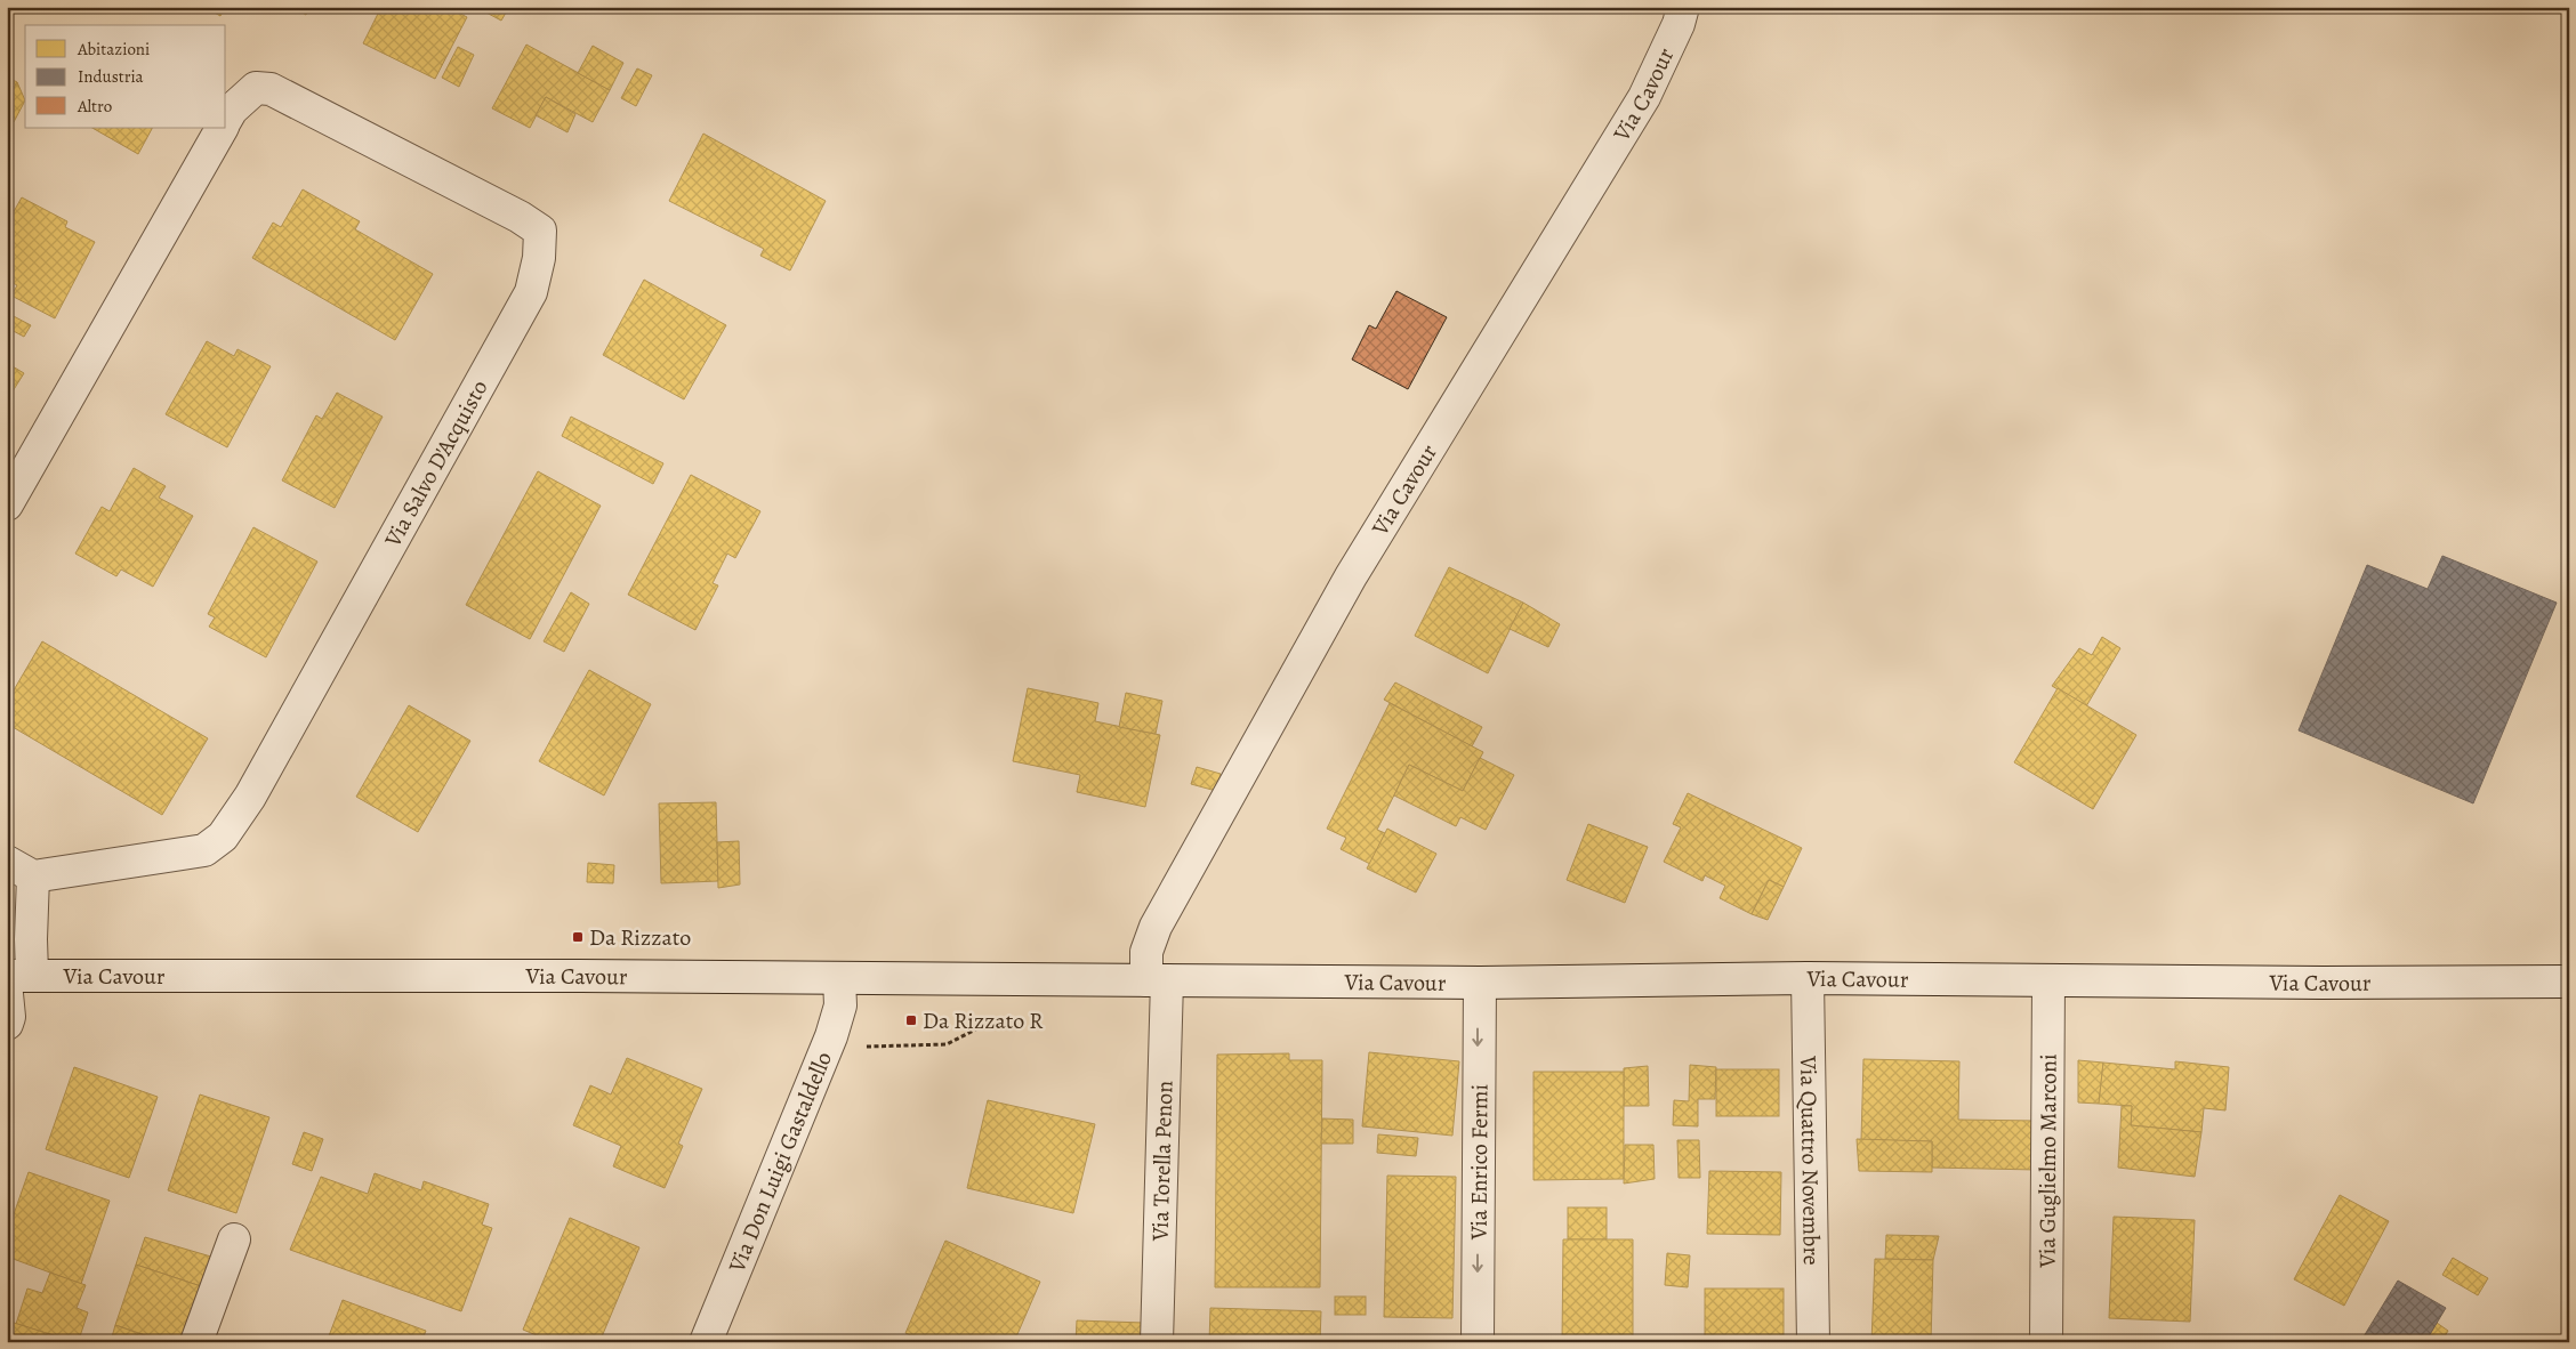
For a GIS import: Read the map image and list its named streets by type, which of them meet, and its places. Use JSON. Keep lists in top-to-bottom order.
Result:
{
  "streets": {
    "street": [
      "Via Cavour",
      "Via Salvo D'Acquisto",
      "Via Torella Penon",
      "Via Quattro Novembre",
      "Via Don Luigi Gastaldello",
      "Via Enrico Fermi",
      "Via Guglielmo Marconi"
    ]
  },
  "crossings": [
    ["Via Cavour", "Via Torella Penon"],
    ["Via Cavour", "Via Quattro Novembre"],
    ["Via Cavour", "Via Don Luigi Gastaldello"],
    ["Via Cavour", "Via Enrico Fermi"],
    ["Via Cavour", "Via Guglielmo Marconi"]
  ],
  "one_way": ["Via Enrico Fermi"],
  "places": {
    "transit": ["Da Rizzato", "Da Rizzato R"]
  },
  "legend": ["Abitazioni", "Industria", "Altro"]
}
